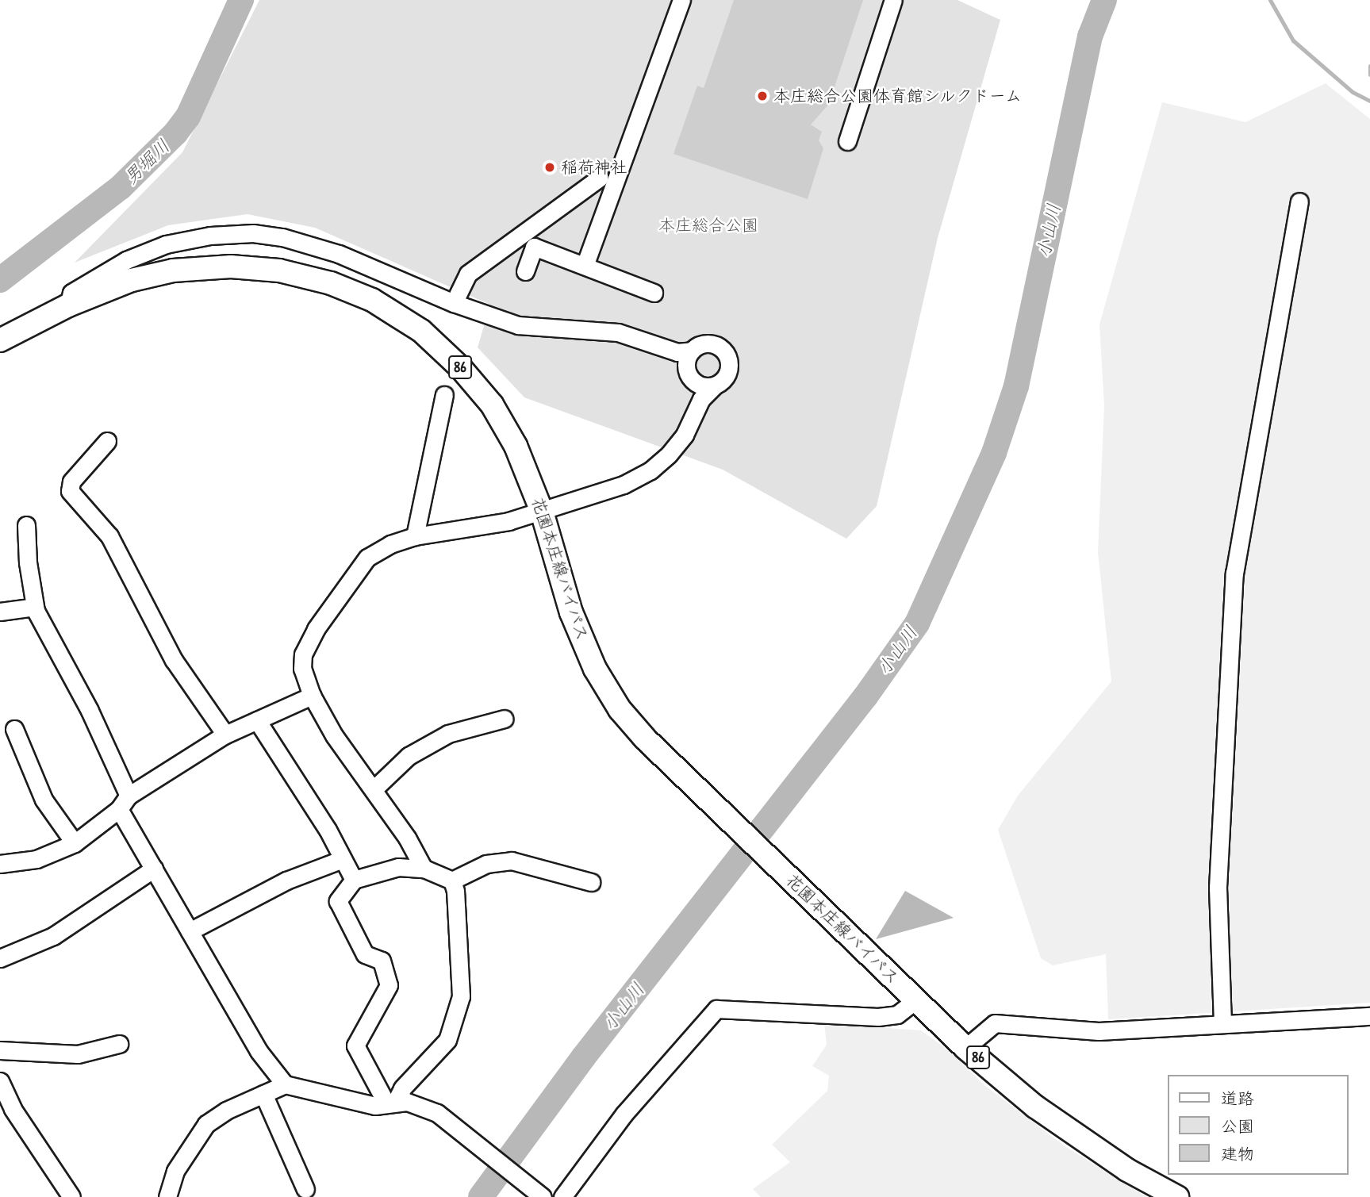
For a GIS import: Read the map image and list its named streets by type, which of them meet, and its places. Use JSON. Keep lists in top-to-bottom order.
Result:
{
  "streets": {
    "main road": ["86", "花園本庄線バイパス"]
  },
  "water": ["男堀川", "小山川"],
  "parks": ["本庄総合公園"],
  "places": ["本庄総合公園体育館シルクドーム", "稲荷神社"],
  "legend": ["道路", "公園", "建物"]
}
